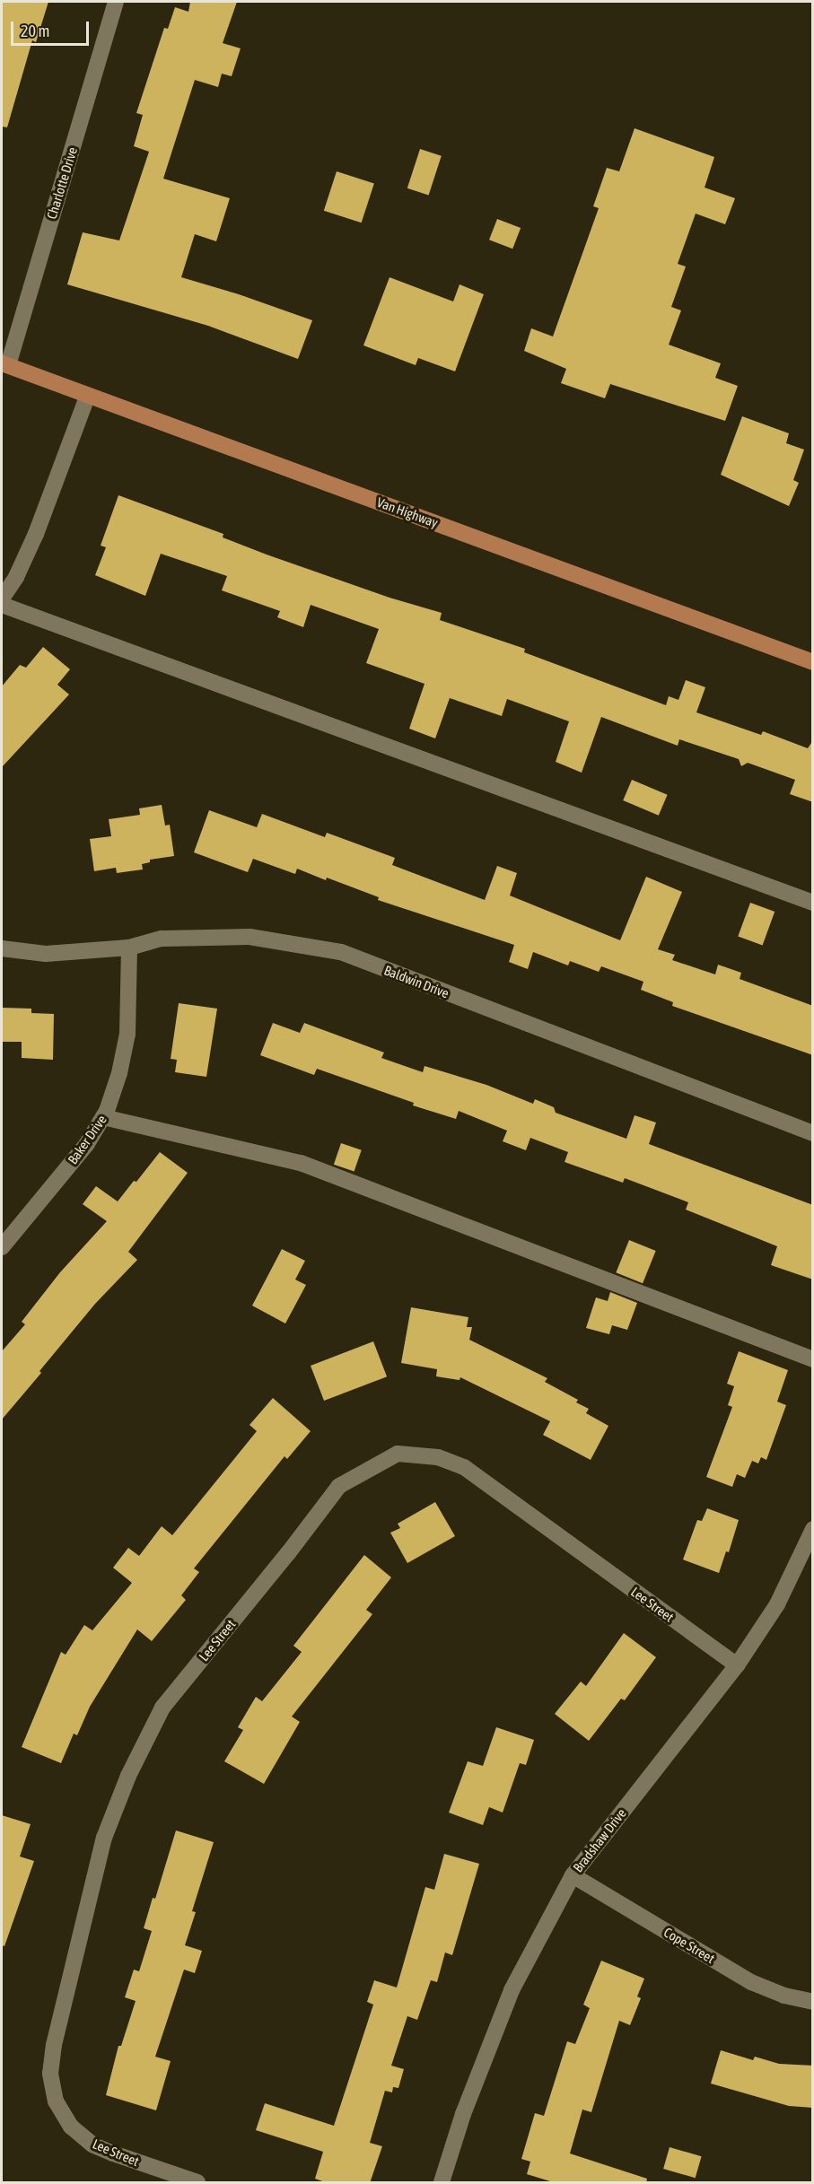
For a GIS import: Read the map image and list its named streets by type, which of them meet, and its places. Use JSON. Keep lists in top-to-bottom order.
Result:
{
  "streets": {
    "main road": ["Van Highway"],
    "street": [
      "Charlotte Drive",
      "Baldwin Drive",
      "Baker Drive",
      "Lee Street",
      "Bradshaw Drive",
      "Cope Street"
    ]
  },
  "crossings": [
    ["Charlotte Drive", "Van Highway"],
    ["Baldwin Drive", "Baker Drive"],
    ["Lee Street", "Bradshaw Drive"],
    ["Bradshaw Drive", "Cope Street"]
  ],
  "scale_bar": "20 m"
}
